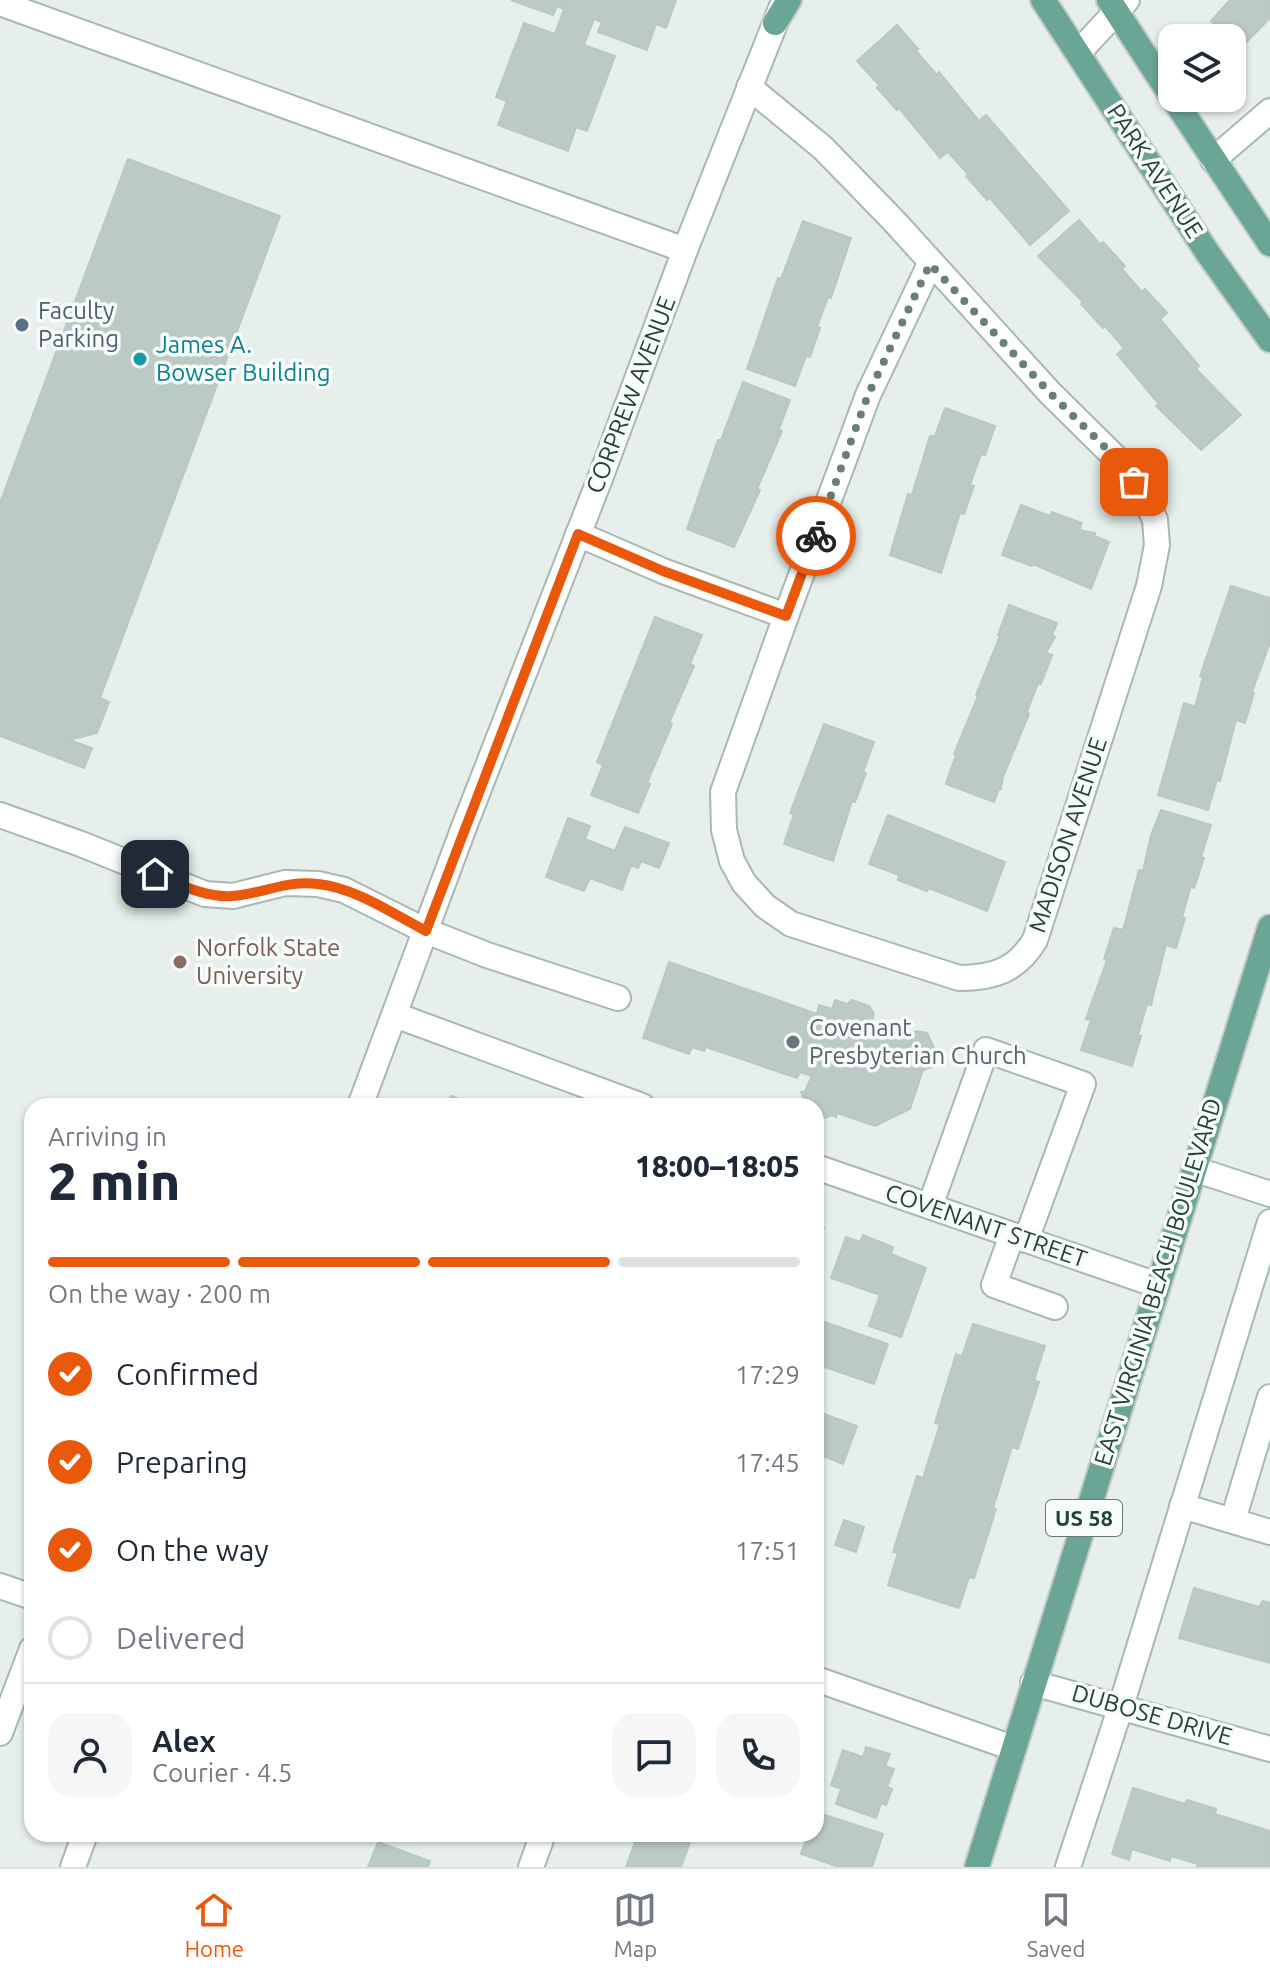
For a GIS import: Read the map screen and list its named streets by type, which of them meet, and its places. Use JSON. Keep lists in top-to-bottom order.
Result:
{
  "streets": {
    "main road": ["PARK AVENUE", "EAST VIRGINIA BEACH BOULEVARD", "US 58"],
    "street": [
      "CORPREW AVENUE",
      "MADISON AVENUE",
      "COVENANT STREET",
      "DUBOSE DRIVE"
    ]
  },
  "crossings": [
    ["CORPREW AVENUE", "MADISON AVENUE"],
    ["COVENANT STREET", "EAST VIRGINIA BEACH BOULEVARD"],
    ["EAST VIRGINIA BEACH BOULEVARD", "DUBOSE DRIVE"]
  ],
  "places": [
    "Faculty Parking",
    "James A. Bowser Building",
    "Norfolk State University",
    "Covenant Presbyterian Church"
  ],
  "page": {
    "heading": ["2 min", "Arriving in", "18:00–18:05"],
    "panel": ["Alex", "Courier · 4.5"],
    "bar": "On the way · 200 m",
    "list": [
      ["Confirmed", "17:29"],
      ["Preparing", "17:45"],
      ["On the way", "17:51"],
      "Delivered"
    ],
    "tabs": ["Home", "Map", "Saved"]
  }
}
